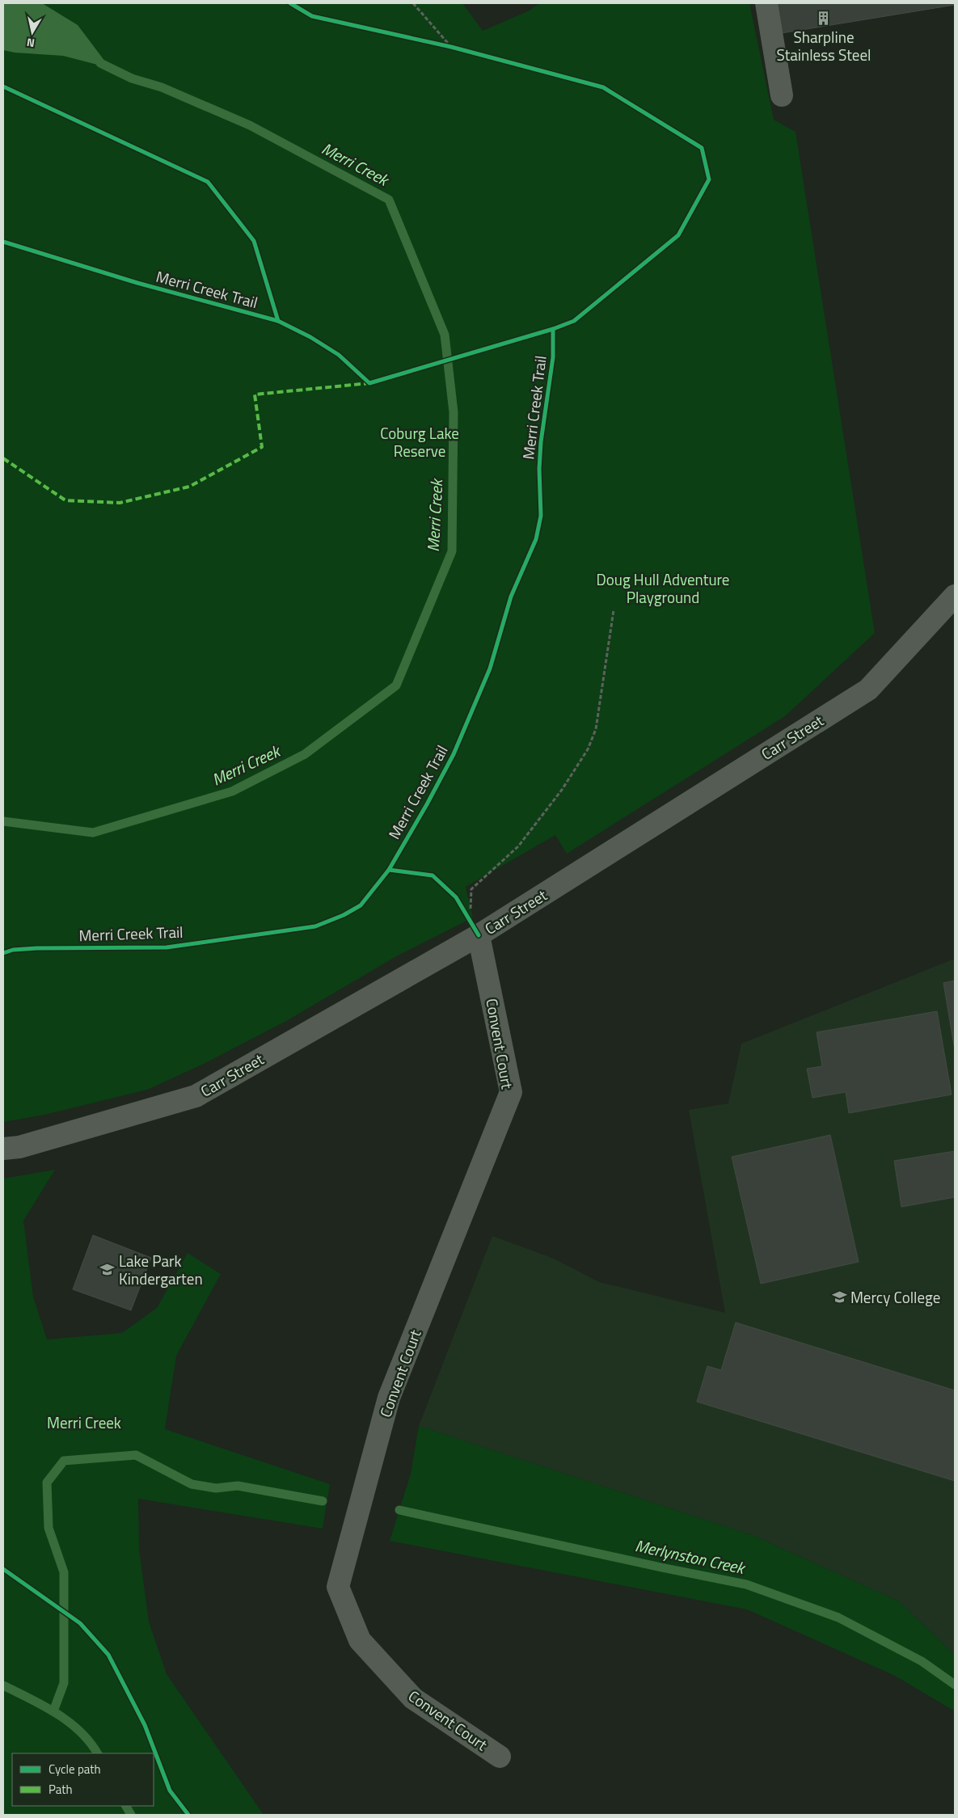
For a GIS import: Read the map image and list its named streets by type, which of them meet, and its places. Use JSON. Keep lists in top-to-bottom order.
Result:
{
  "streets": {
    "street": ["Carr Street", "Convent Court"],
    "cycle path": ["Merri Creek Trail"]
  },
  "crossings": [
    ["Carr Street", "Convent Court"]
  ],
  "water": ["Merri Creek", "Merlynston Creek"],
  "parks": ["Coburg Lake Reserve", "Doug Hull Adventure Playground", "Merri Creek"],
  "places": {
    "building": ["Sharpline Stainless Steel"],
    "school or university": ["Lake Park Kindergarten", "Mercy College"]
  },
  "legend": ["Cycle path", "Path"],
  "north": "bottom"
}
